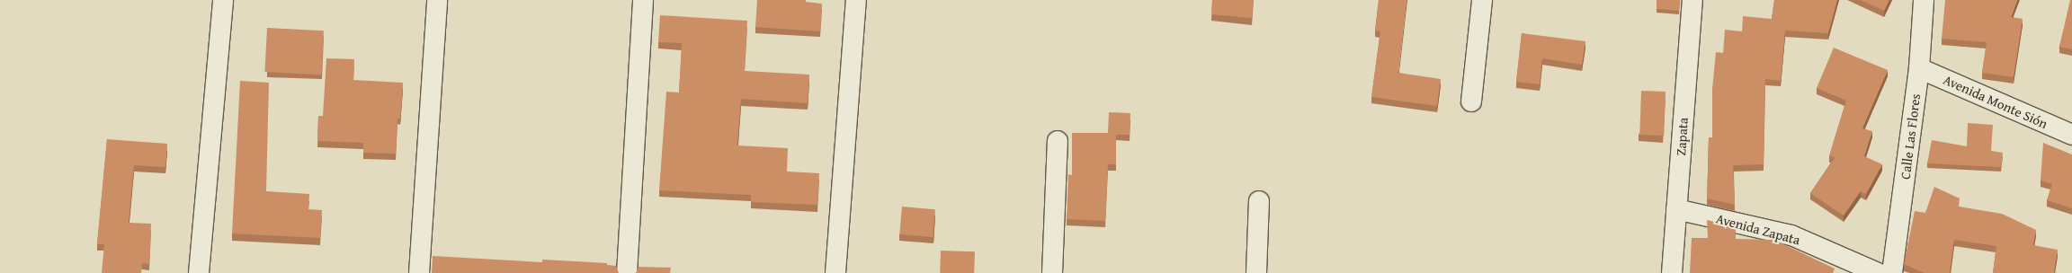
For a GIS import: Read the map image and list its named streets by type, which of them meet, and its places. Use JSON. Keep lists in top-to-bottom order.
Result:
{
  "streets": {
    "street": [
      "Avenida Monte Sión",
      "Zapata",
      "Calle Las Flores",
      "Avenida Zapata"
    ]
  },
  "crossings": [
    ["Avenida Monte Sión", "Calle Las Flores"],
    ["Zapata", "Avenida Zapata"]
  ]
}
